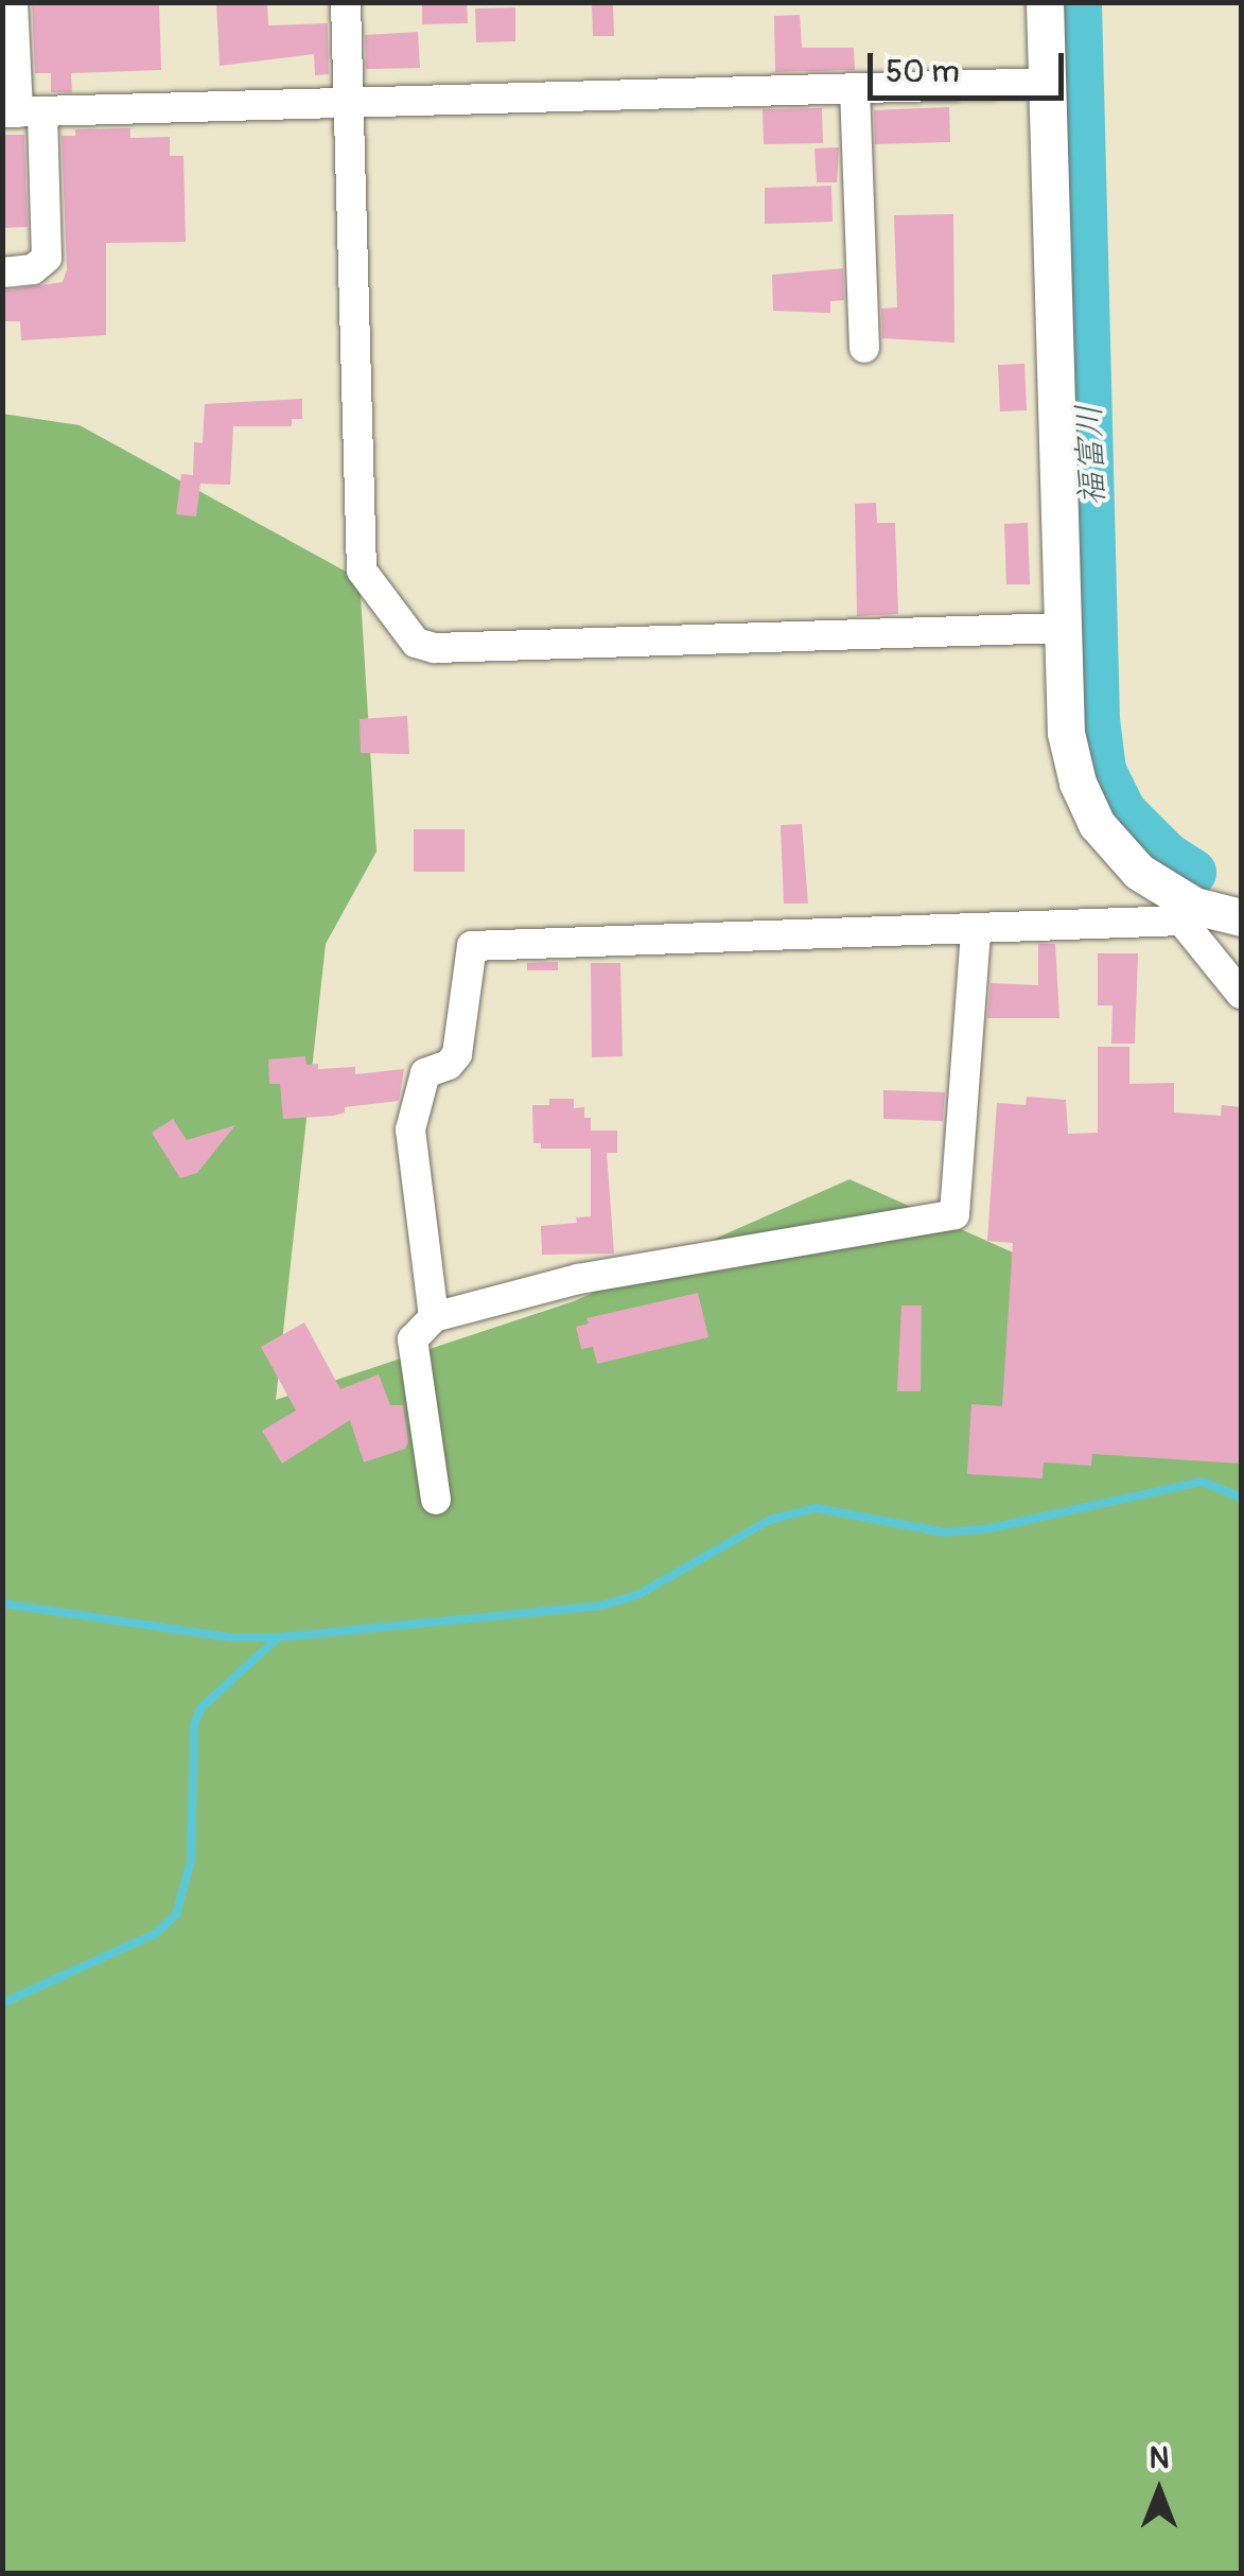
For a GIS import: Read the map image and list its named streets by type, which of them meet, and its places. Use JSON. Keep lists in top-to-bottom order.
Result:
{
  "water": ["福富川"],
  "scale_bar": "50 m",
  "north": "top"
}
